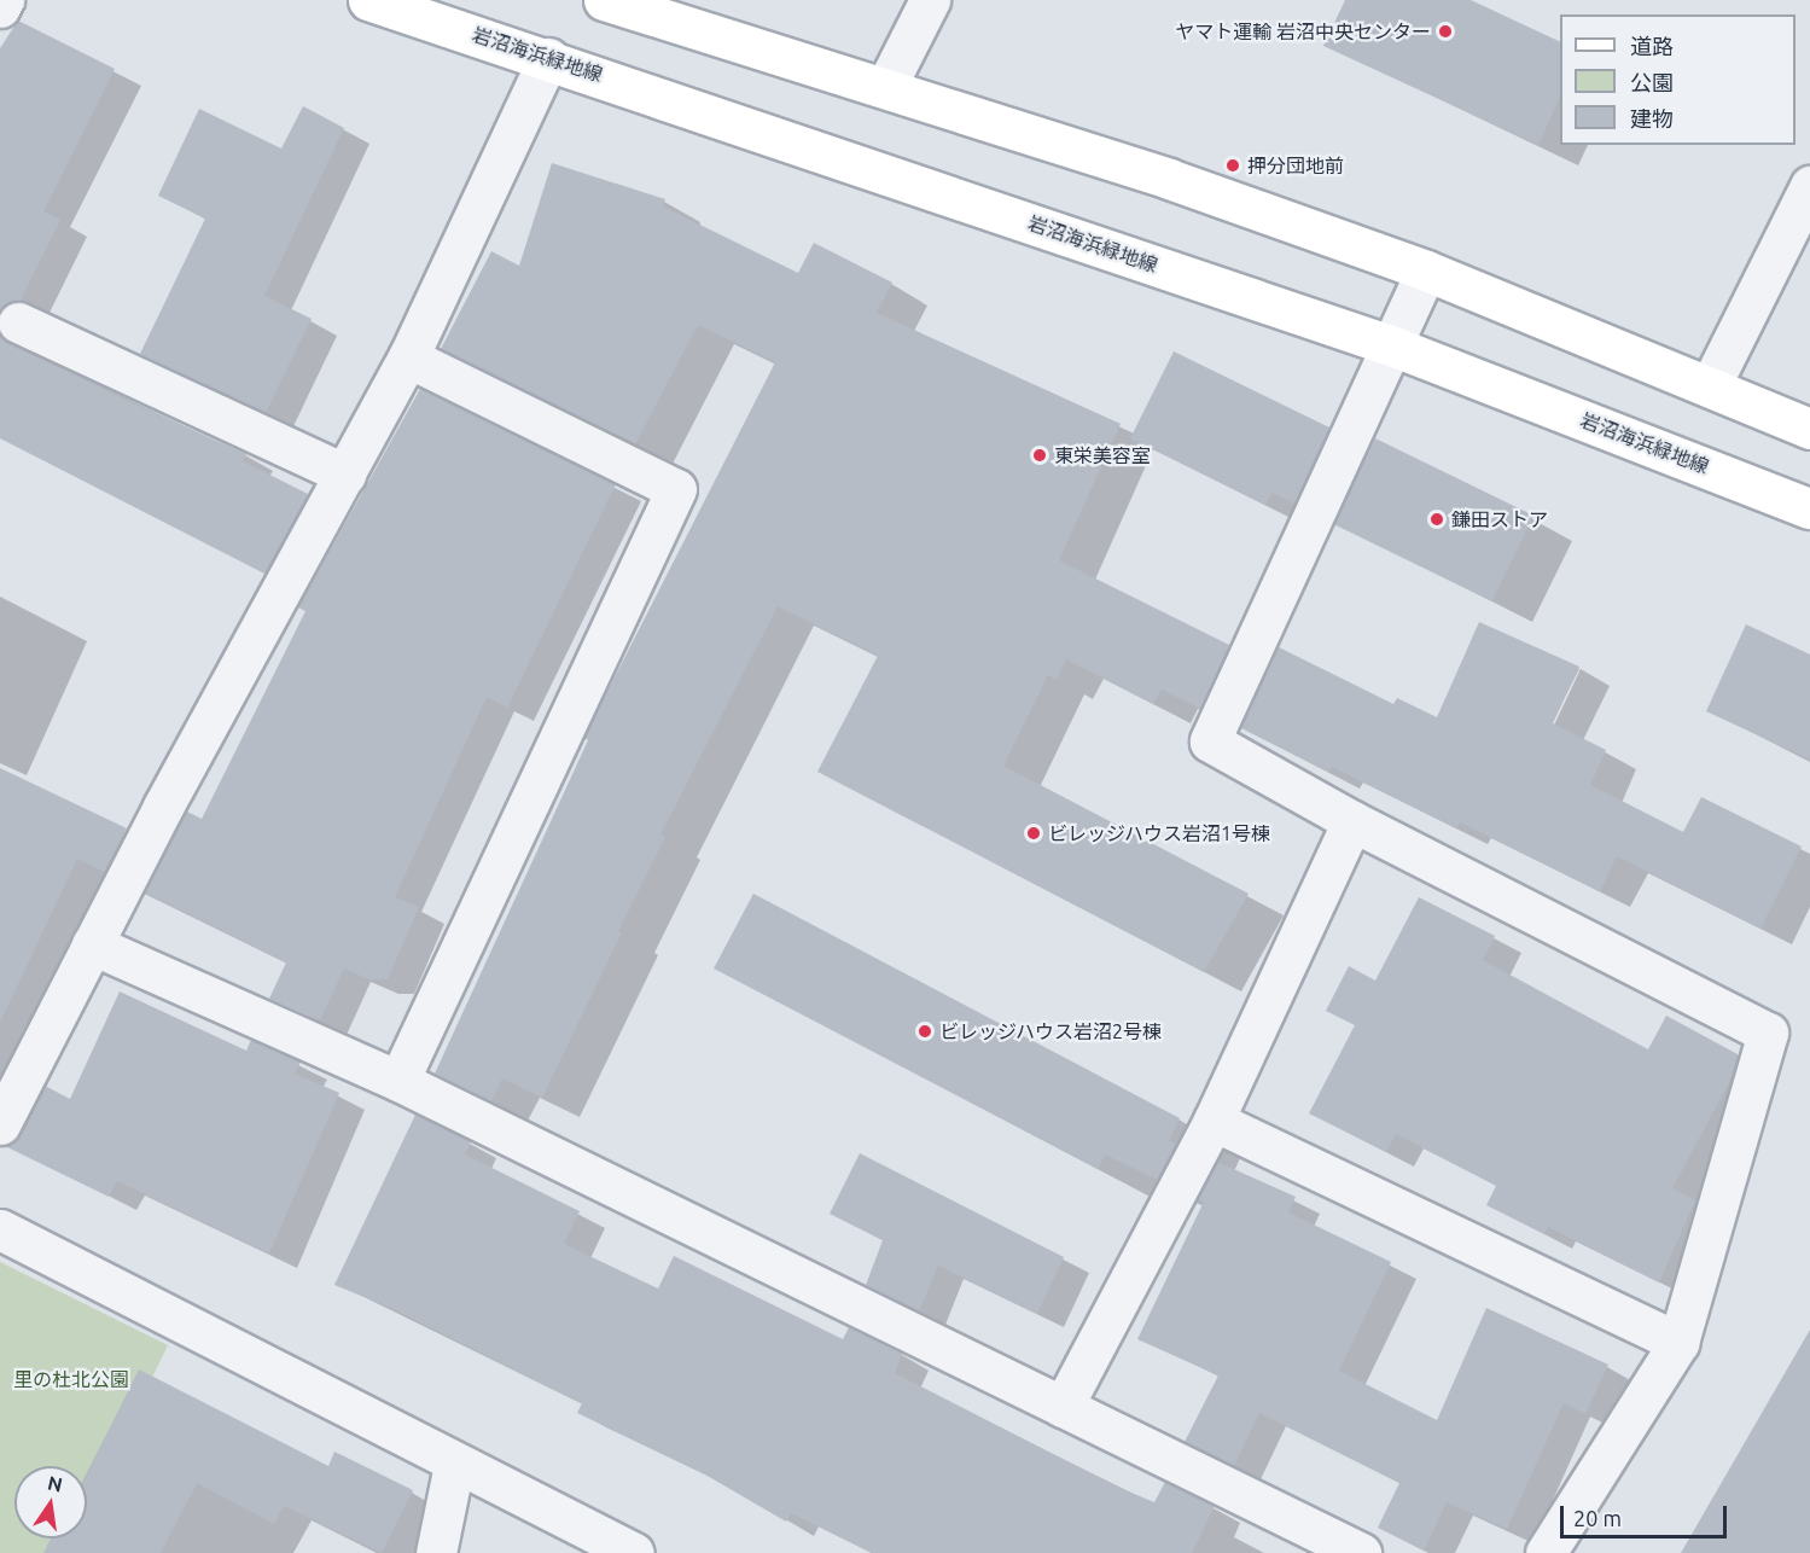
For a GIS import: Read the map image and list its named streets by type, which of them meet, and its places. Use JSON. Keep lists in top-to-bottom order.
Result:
{
  "streets": {
    "main road": ["岩沼海浜緑地線"]
  },
  "parks": ["里の杜北公園"],
  "places": [
    "ヤマト運輸 岩沼中央センター",
    "押分団地前",
    "東栄美容室",
    "鎌田ストア",
    "ビレッジハウス岩沼1号棟",
    "ビレッジハウス岩沼2号棟"
  ],
  "legend": ["道路", "公園", "建物"],
  "scale_bar": "20 m",
  "north": "top"
}
